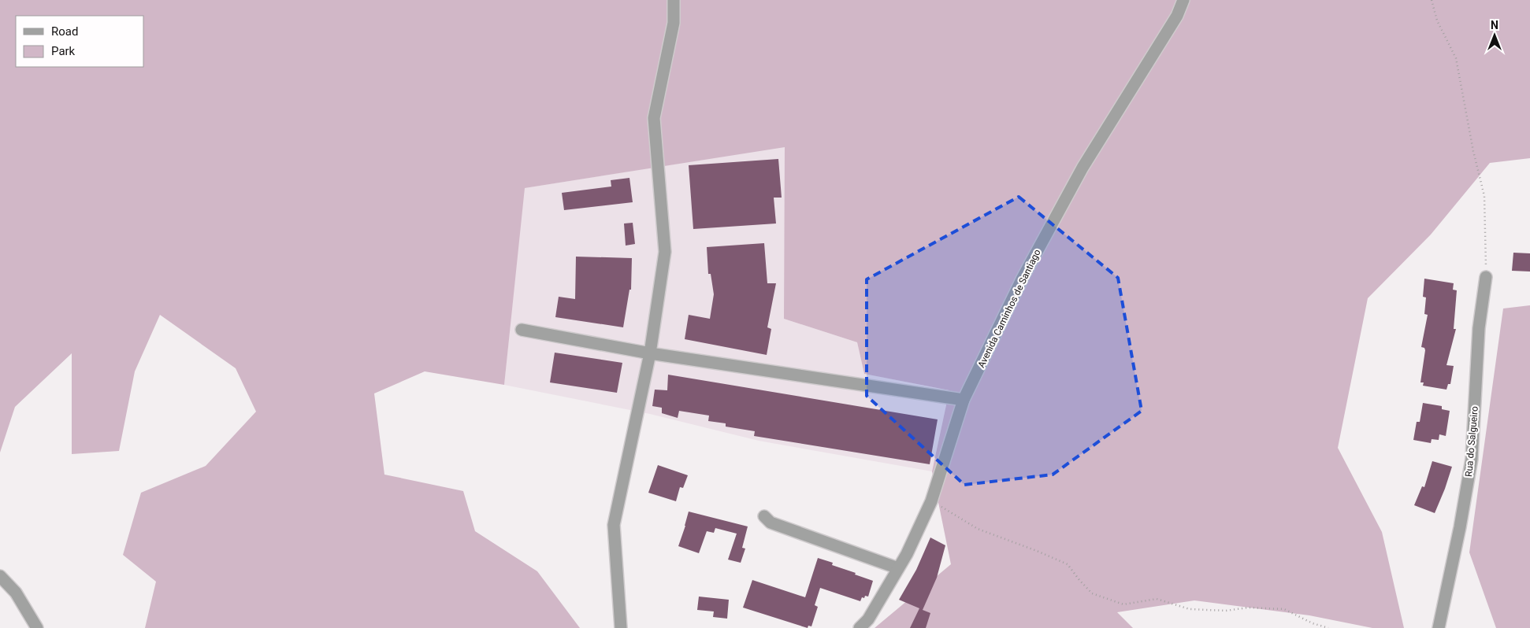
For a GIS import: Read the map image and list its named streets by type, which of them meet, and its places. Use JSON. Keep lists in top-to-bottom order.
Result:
{
  "streets": {
    "street": ["Avenida Caminhos de Santiago", "Rua do Salgueiro"]
  },
  "legend": ["Road", "Park"],
  "north": "top"
}
